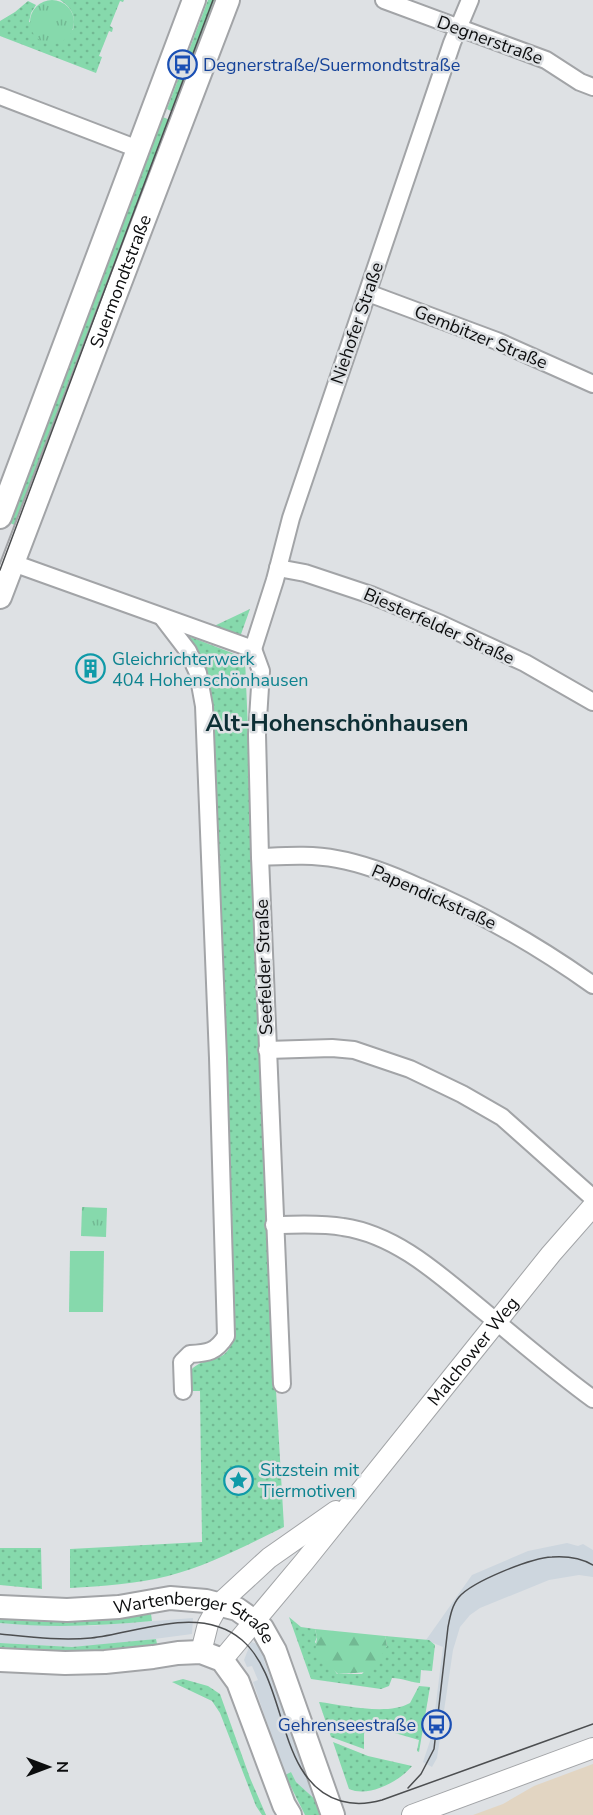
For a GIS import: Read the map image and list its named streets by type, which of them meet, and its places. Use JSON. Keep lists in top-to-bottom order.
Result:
{
  "streets": {
    "main road": ["Suermondtstraße", "Wartenberger Straße"],
    "street": [
      "Degnerstraße",
      "Niehofer Straße",
      "Gembitzer Straße",
      "Biesterfelder Straße",
      "Papendickstraße",
      "Seefelder Straße",
      "Malchower Weg"
    ]
  },
  "crossings": [
    ["Degnerstraße", "Niehofer Straße"],
    ["Niehofer Straße", "Gembitzer Straße"],
    ["Niehofer Straße", "Biesterfelder Straße"],
    ["Niehofer Straße", "Seefelder Straße"],
    ["Papendickstraße", "Seefelder Straße"],
    ["Malchower Weg", "Wartenberger Straße"]
  ],
  "districts": ["Alt-Hohenschönhausen"],
  "places": {
    "bus stop": ["Degnerstraße/Suermondtstraße", "Gehrenseestraße"],
    "building": ["Gleichrichterwerk 404 Hohenschönhausen"],
    "place": ["Sitzstein mit Tiermotiven"]
  },
  "north": "right"
}
